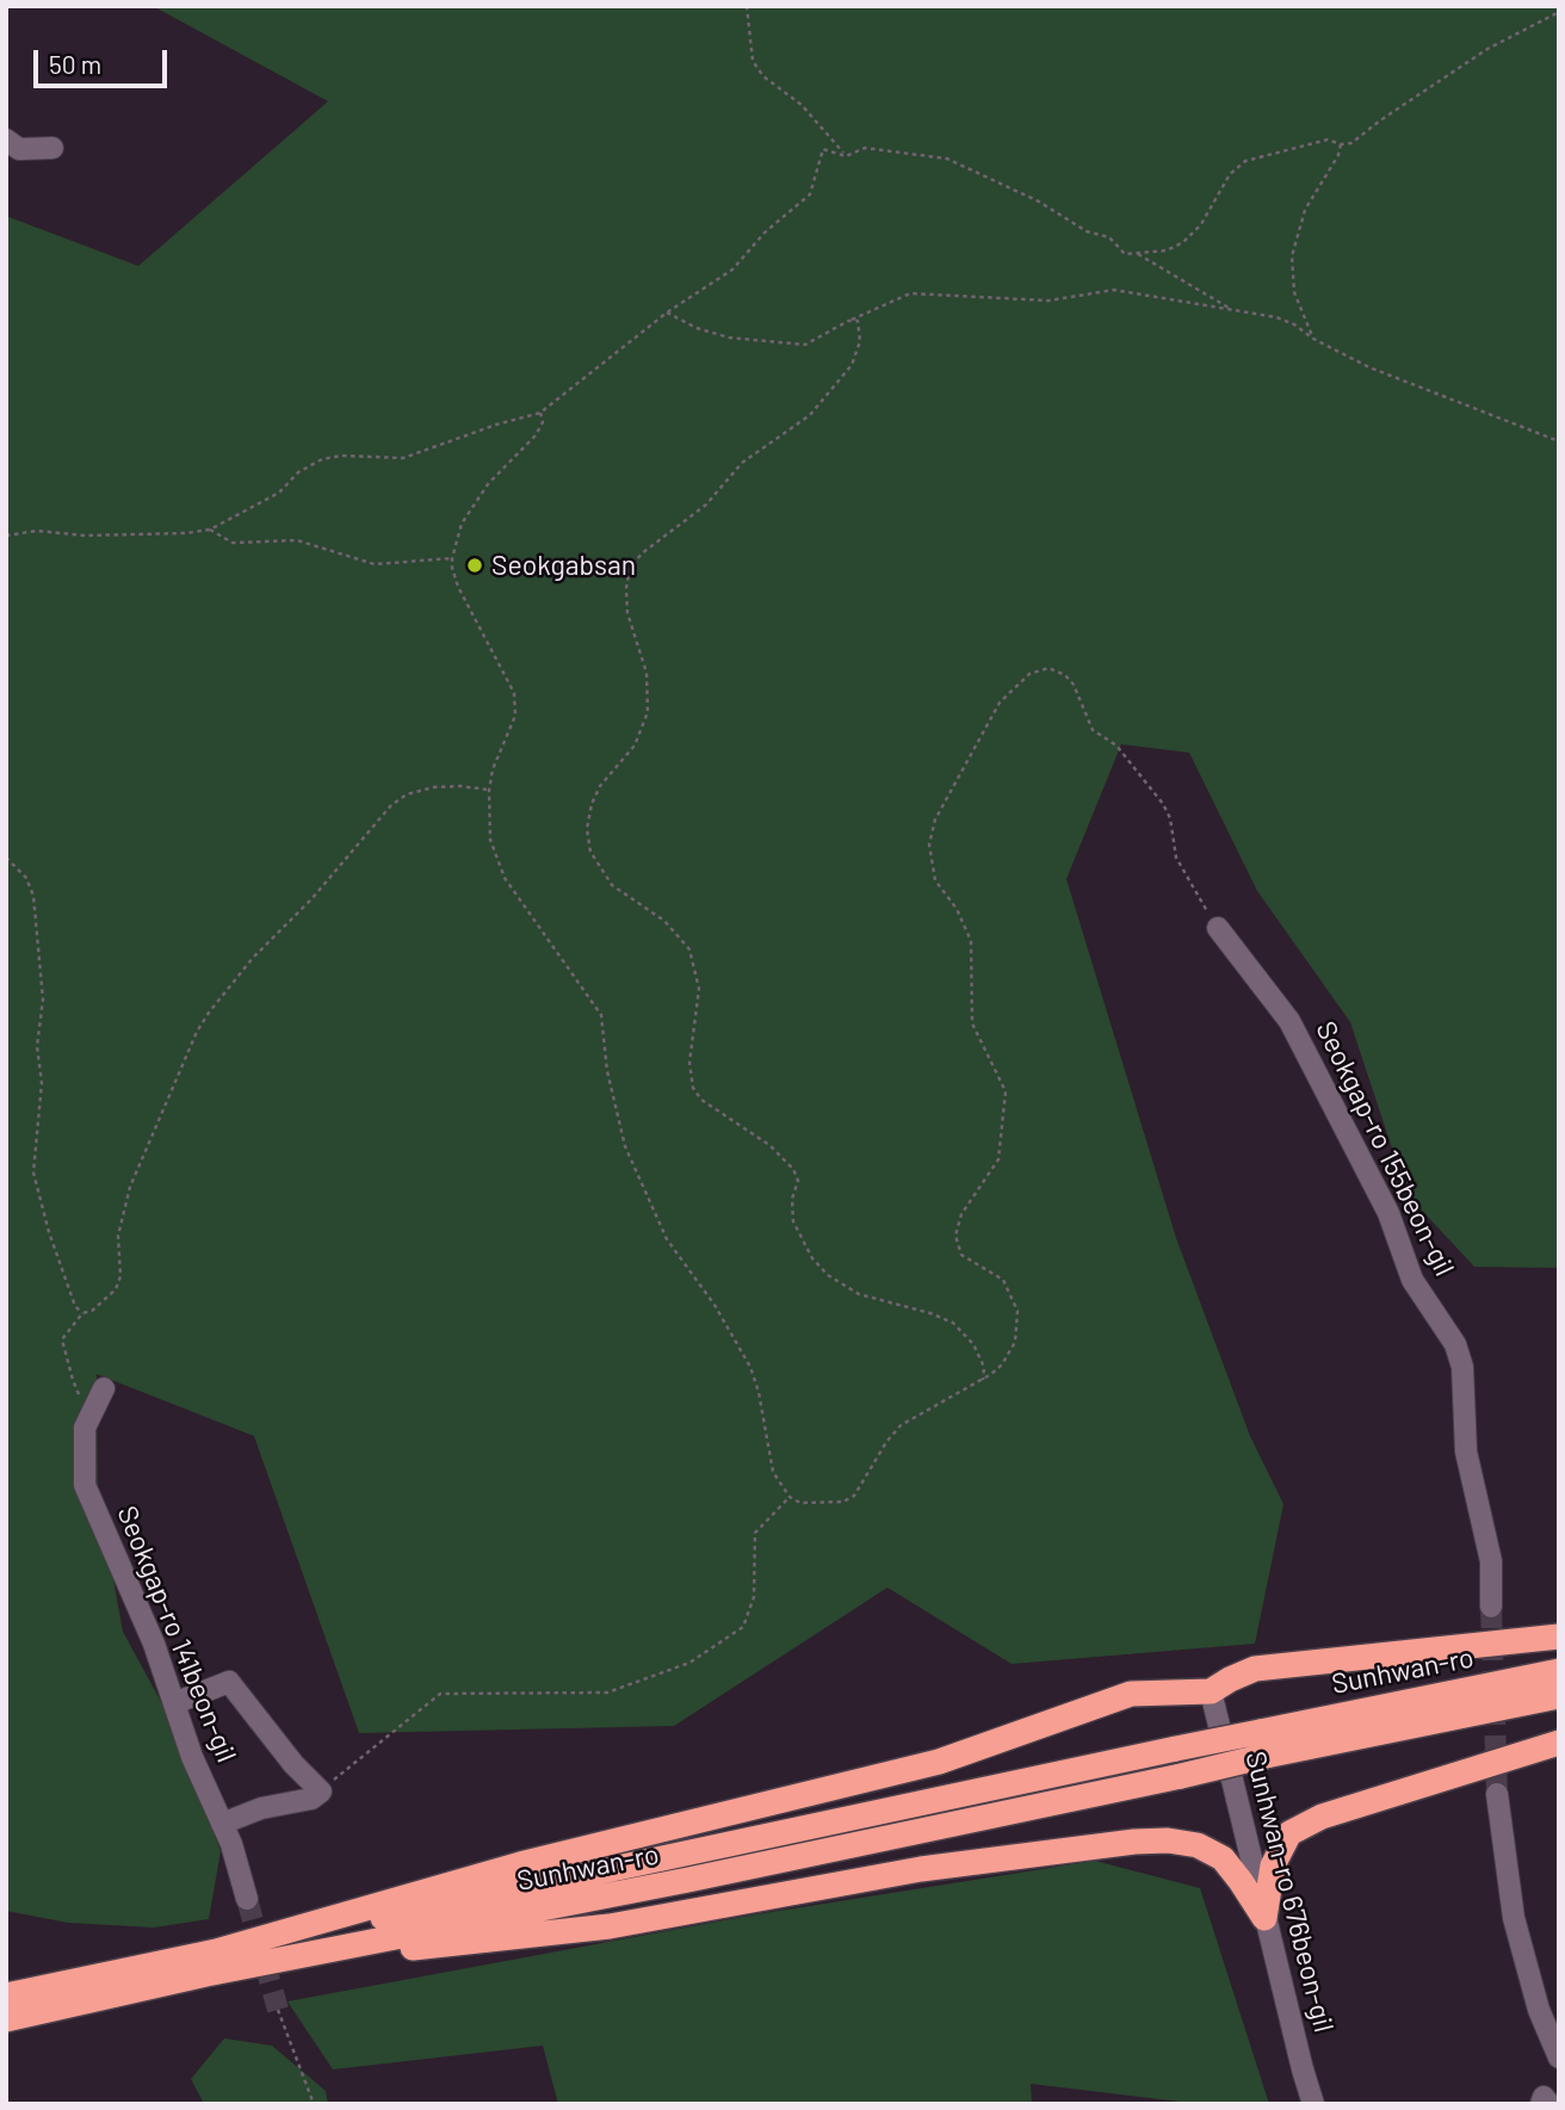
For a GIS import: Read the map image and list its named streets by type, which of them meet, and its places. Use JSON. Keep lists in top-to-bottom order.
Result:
{
  "streets": {
    "highway": ["Sunhwan-ro"],
    "street": ["Seokgap-ro 155beon-gil", "Seokgap-ro 141beon-gil", "Sunhwan-ro 676beon-gil"]
  },
  "places": ["Seokgabsan"],
  "scale_bar": "50 m"
}
